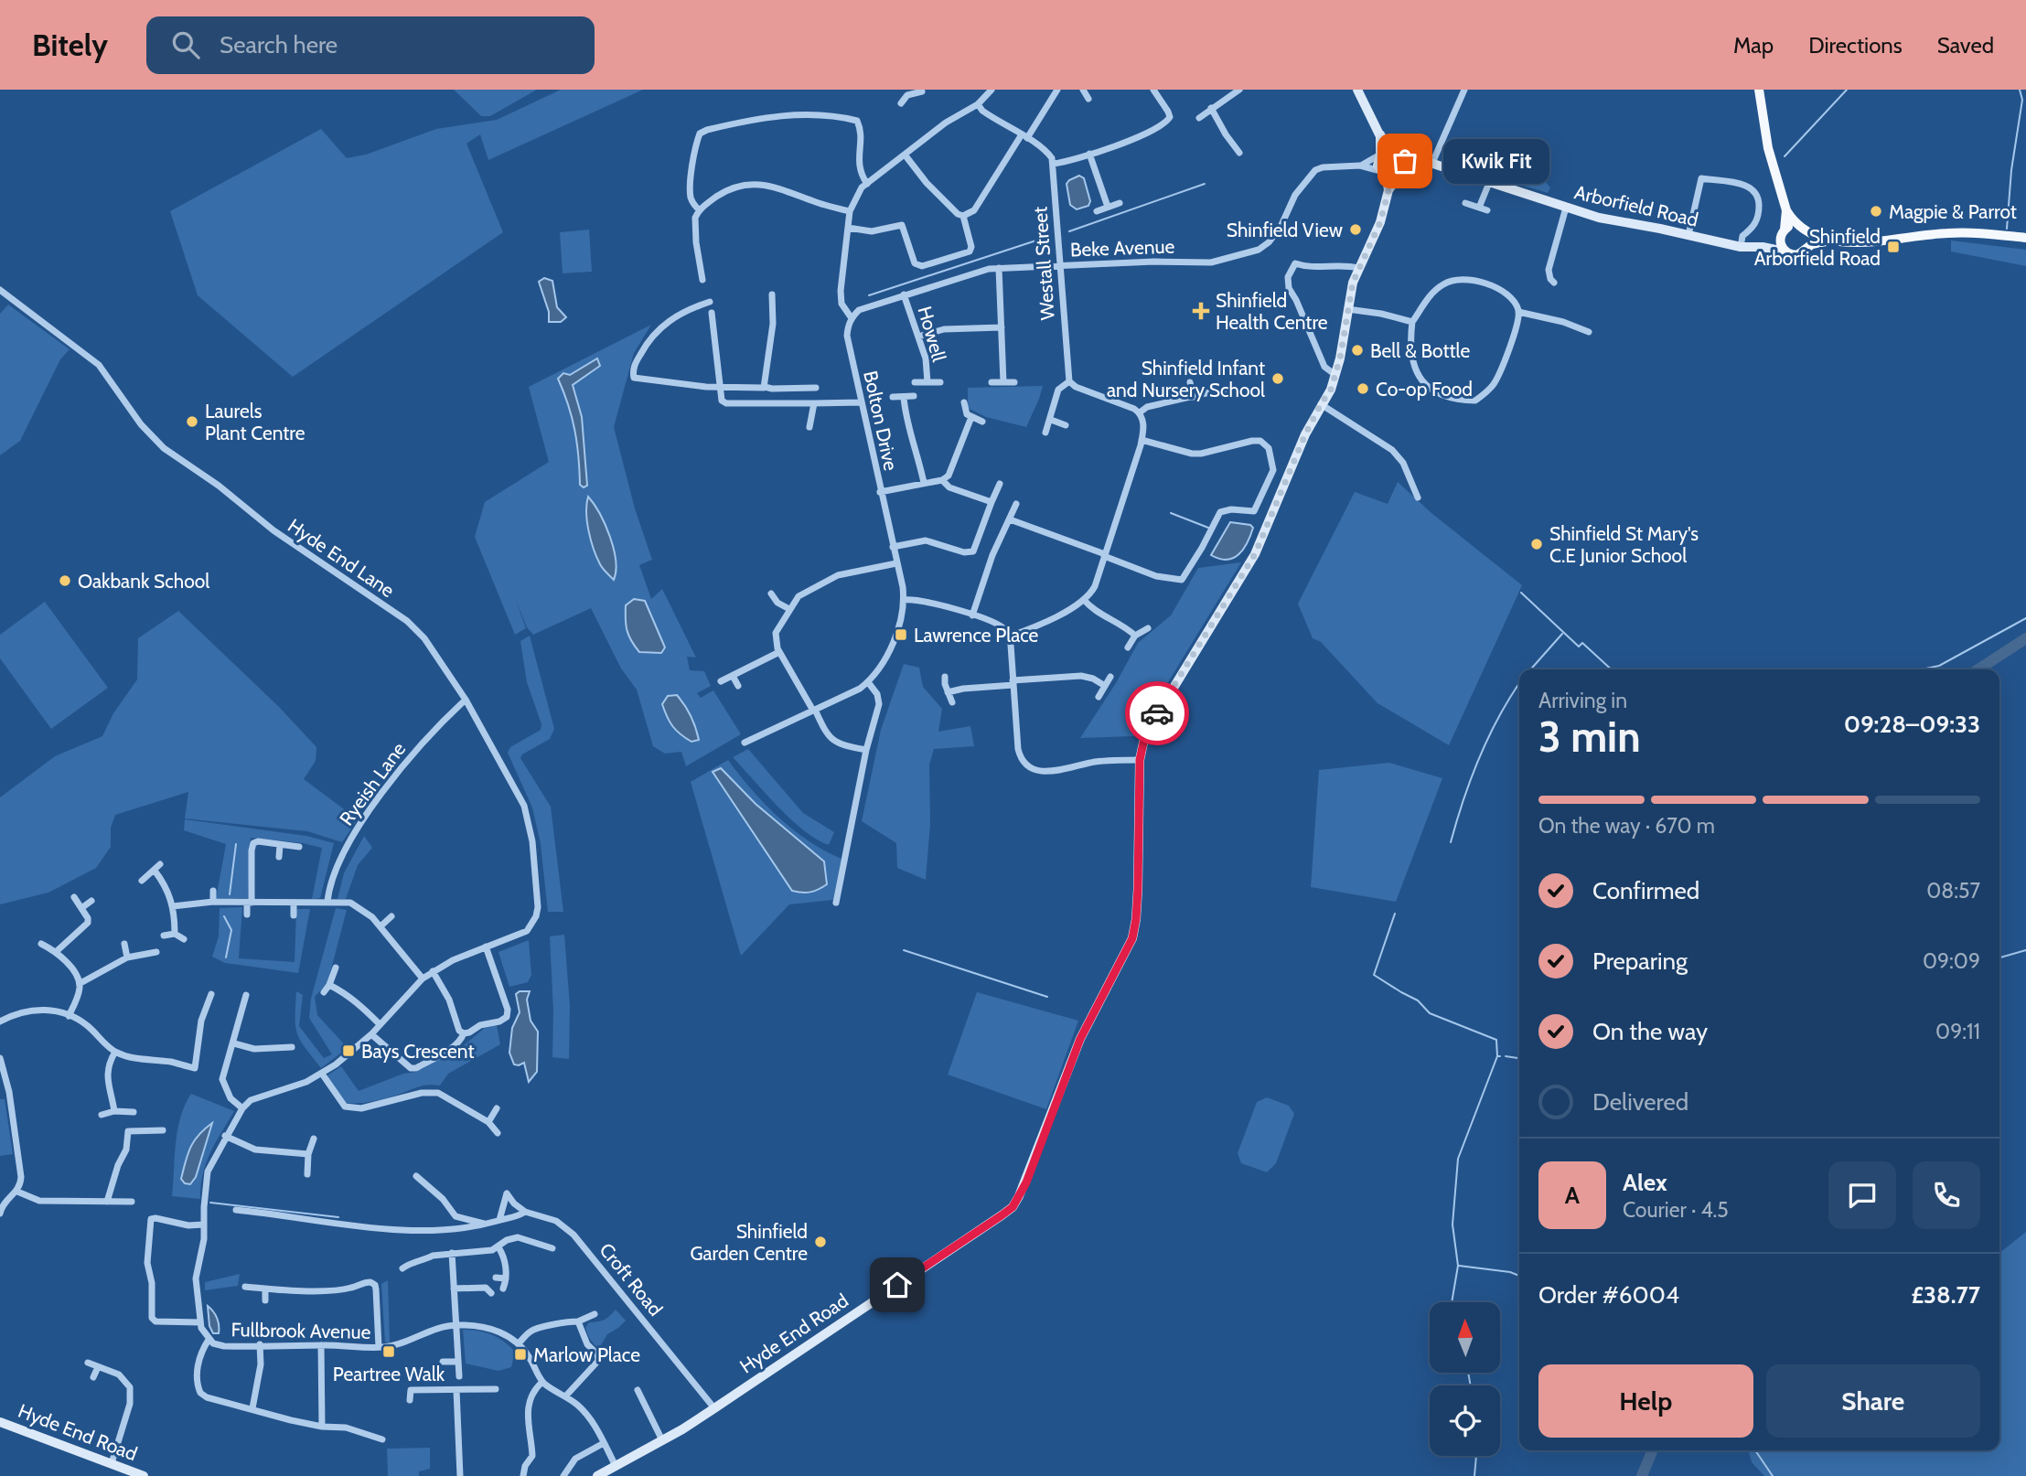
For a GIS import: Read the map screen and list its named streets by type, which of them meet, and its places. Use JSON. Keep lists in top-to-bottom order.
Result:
{
  "streets": {
    "main road": ["Arborfield Road", "Hyde End Road"],
    "street": [
      "Beke Avenue",
      "Westall Street",
      "Howell",
      "Bolton Drive",
      "Hyde End Lane",
      "Ryeish Lane",
      "Croft Road",
      "Fullbrook Avenue"
    ]
  },
  "crossings": [
    ["Beke Avenue", "Westall Street"],
    ["Beke Avenue", "Howell"],
    ["Beke Avenue", "Bolton Drive"],
    ["Hyde End Lane", "Ryeish Lane"],
    ["Hyde End Lane", "Fullbrook Avenue"],
    ["Croft Road", "Hyde End Road"],
    ["Fullbrook Avenue", "Hyde End Road"]
  ],
  "places": {
    "other": [
      "Kwik Fit",
      "Magpie & Parrot",
      "Shinfield View",
      "Bell & Bottle",
      "Shinfield Infant and Nursery School",
      "Co-op Food",
      "Laurels Plant Centre",
      "Shinfield St Mary's C.E Junior School",
      "Oakbank School",
      "Shinfield Garden Centre"
    ],
    "transit": [
      "Shinfield Arborfield Road",
      "Lawrence Place",
      "Bays Crescent",
      "Peartree Walk",
      "Marlow Place"
    ],
    "health": ["Shinfield Health Centre"]
  },
  "north": "top",
  "page": {
    "header": "Bitely",
    "search": "Search here",
    "nav": ["Map", "Directions", "Saved"],
    "bubble": "Kwik Fit",
    "heading": ["3 min", "Arriving in", "09:28–09:33"],
    "panel": [
      "Alex",
      "Courier · 4.5",
      "Order #6004",
      "£38.77"
    ],
    "bar": "On the way · 670 m",
    "list": [
      ["Confirmed", "08:57"],
      ["Preparing", "09:09"],
      ["On the way", "09:11"],
      "Delivered"
    ],
    "round": "A",
    "buttons": ["Help", "Share"]
  }
}
